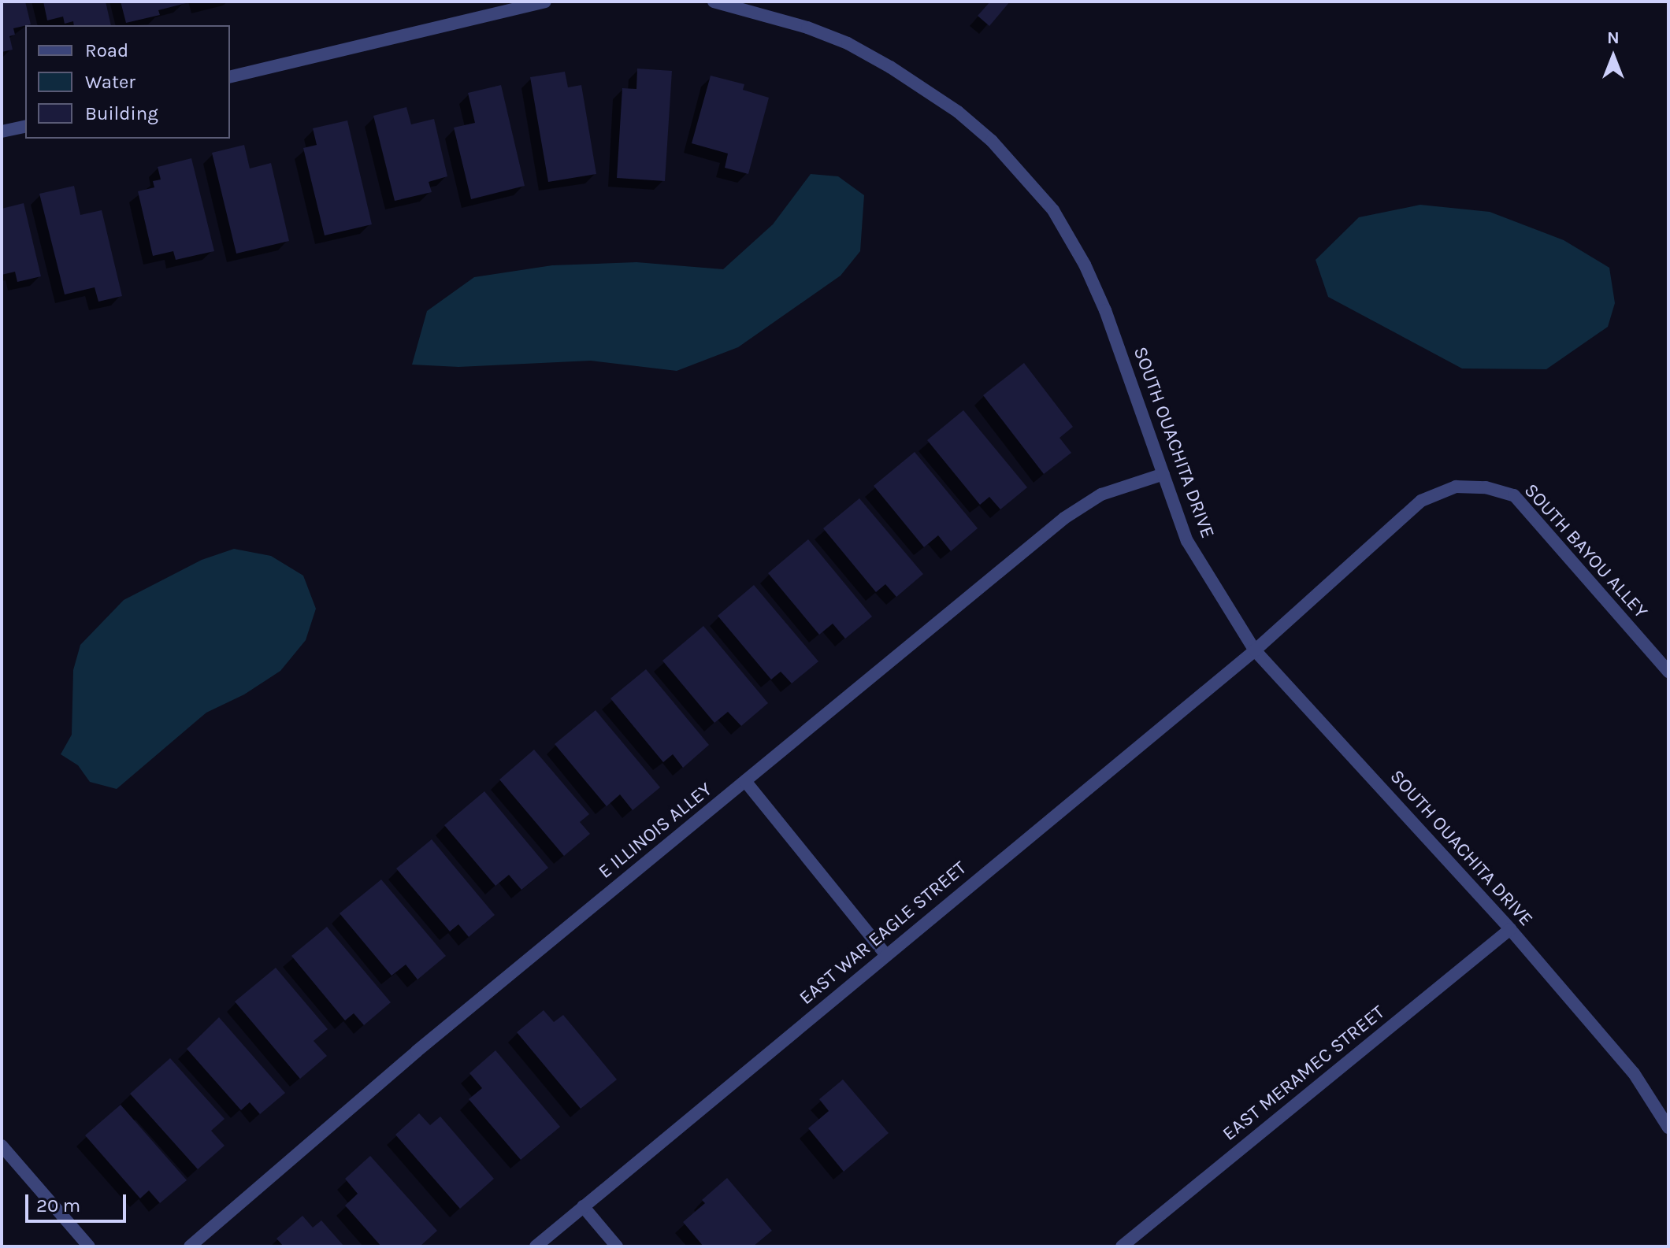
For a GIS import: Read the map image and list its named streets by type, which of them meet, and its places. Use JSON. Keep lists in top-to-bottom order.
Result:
{
  "streets": {
    "street": [
      "SOUTH OUACHITA DRIVE",
      "SOUTH BAYOU ALLEY",
      "E ILLINOIS ALLEY",
      "EAST WAR EAGLE STREET",
      "EAST MERAMEC STREET"
    ]
  },
  "crossings": [
    ["SOUTH OUACHITA DRIVE", "SOUTH BAYOU ALLEY"],
    ["SOUTH OUACHITA DRIVE", "E ILLINOIS ALLEY"],
    ["SOUTH OUACHITA DRIVE", "EAST WAR EAGLE STREET"],
    ["SOUTH OUACHITA DRIVE", "EAST MERAMEC STREET"],
    ["SOUTH BAYOU ALLEY", "EAST WAR EAGLE STREET"]
  ],
  "legend": ["Road", "Water", "Building"],
  "scale_bar": "20 m",
  "north": "top"
}
